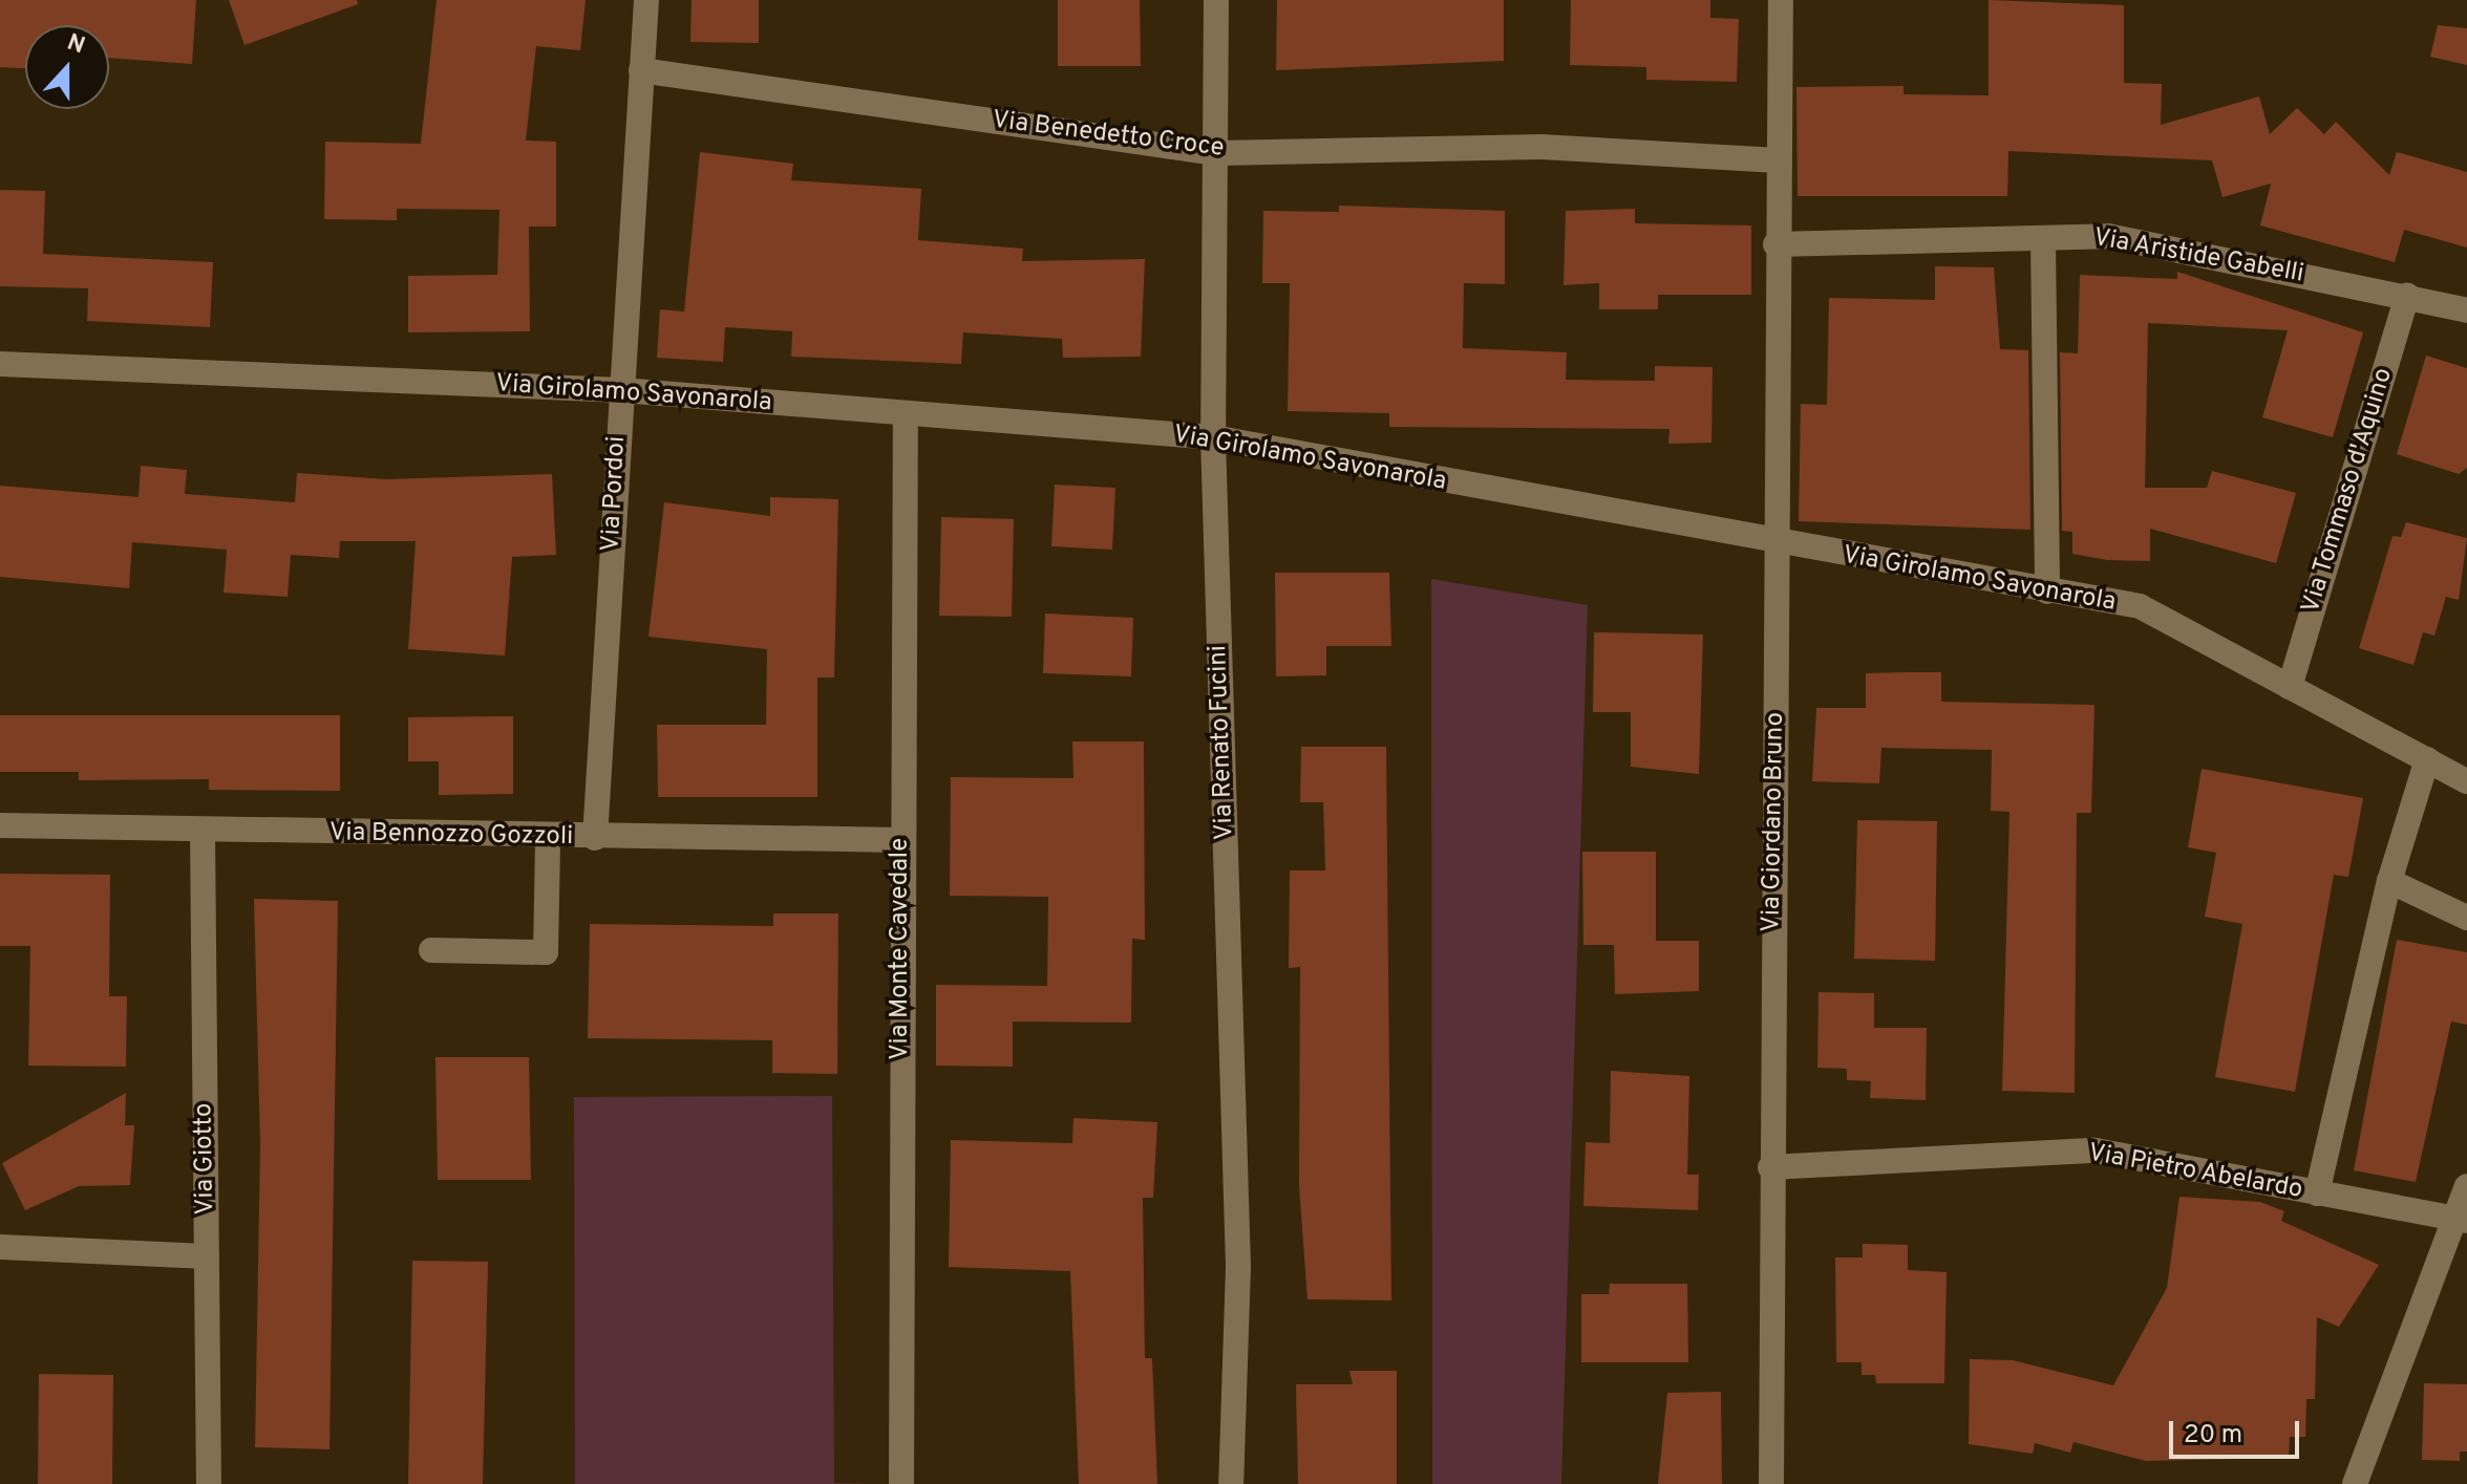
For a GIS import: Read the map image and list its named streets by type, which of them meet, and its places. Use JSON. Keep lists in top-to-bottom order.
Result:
{
  "streets": {
    "street": [
      "Via Benedetto Croce",
      "Via Aristide Gabelli",
      "Via Girolamo Savonarola",
      "Via Tommaso d'Aquino",
      "Via Pordoi",
      "Via Renato Fucini",
      "Via Giordano Bruno",
      "Via Bennozzo Gozzoli",
      "Via Monte Cavedale",
      "Via Giotto",
      "Via Pietro Abelardo"
    ]
  },
  "crossings": [
    ["Via Benedetto Croce", "Via Pordoi"],
    ["Via Benedetto Croce", "Via Renato Fucini"],
    ["Via Benedetto Croce", "Via Giordano Bruno"],
    ["Via Aristide Gabelli", "Via Tommaso d'Aquino"],
    ["Via Aristide Gabelli", "Via Giordano Bruno"],
    ["Via Girolamo Savonarola", "Via Tommaso d'Aquino"],
    ["Via Girolamo Savonarola", "Via Pordoi"],
    ["Via Girolamo Savonarola", "Via Renato Fucini"],
    ["Via Girolamo Savonarola", "Via Giordano Bruno"],
    ["Via Girolamo Savonarola", "Via Monte Cavedale"],
    ["Via Pordoi", "Via Bennozzo Gozzoli"],
    ["Via Giordano Bruno", "Via Pietro Abelardo"],
    ["Via Bennozzo Gozzoli", "Via Monte Cavedale"],
    ["Via Bennozzo Gozzoli", "Via Giotto"]
  ],
  "scale_bar": "20 m",
  "north": "top"
}
